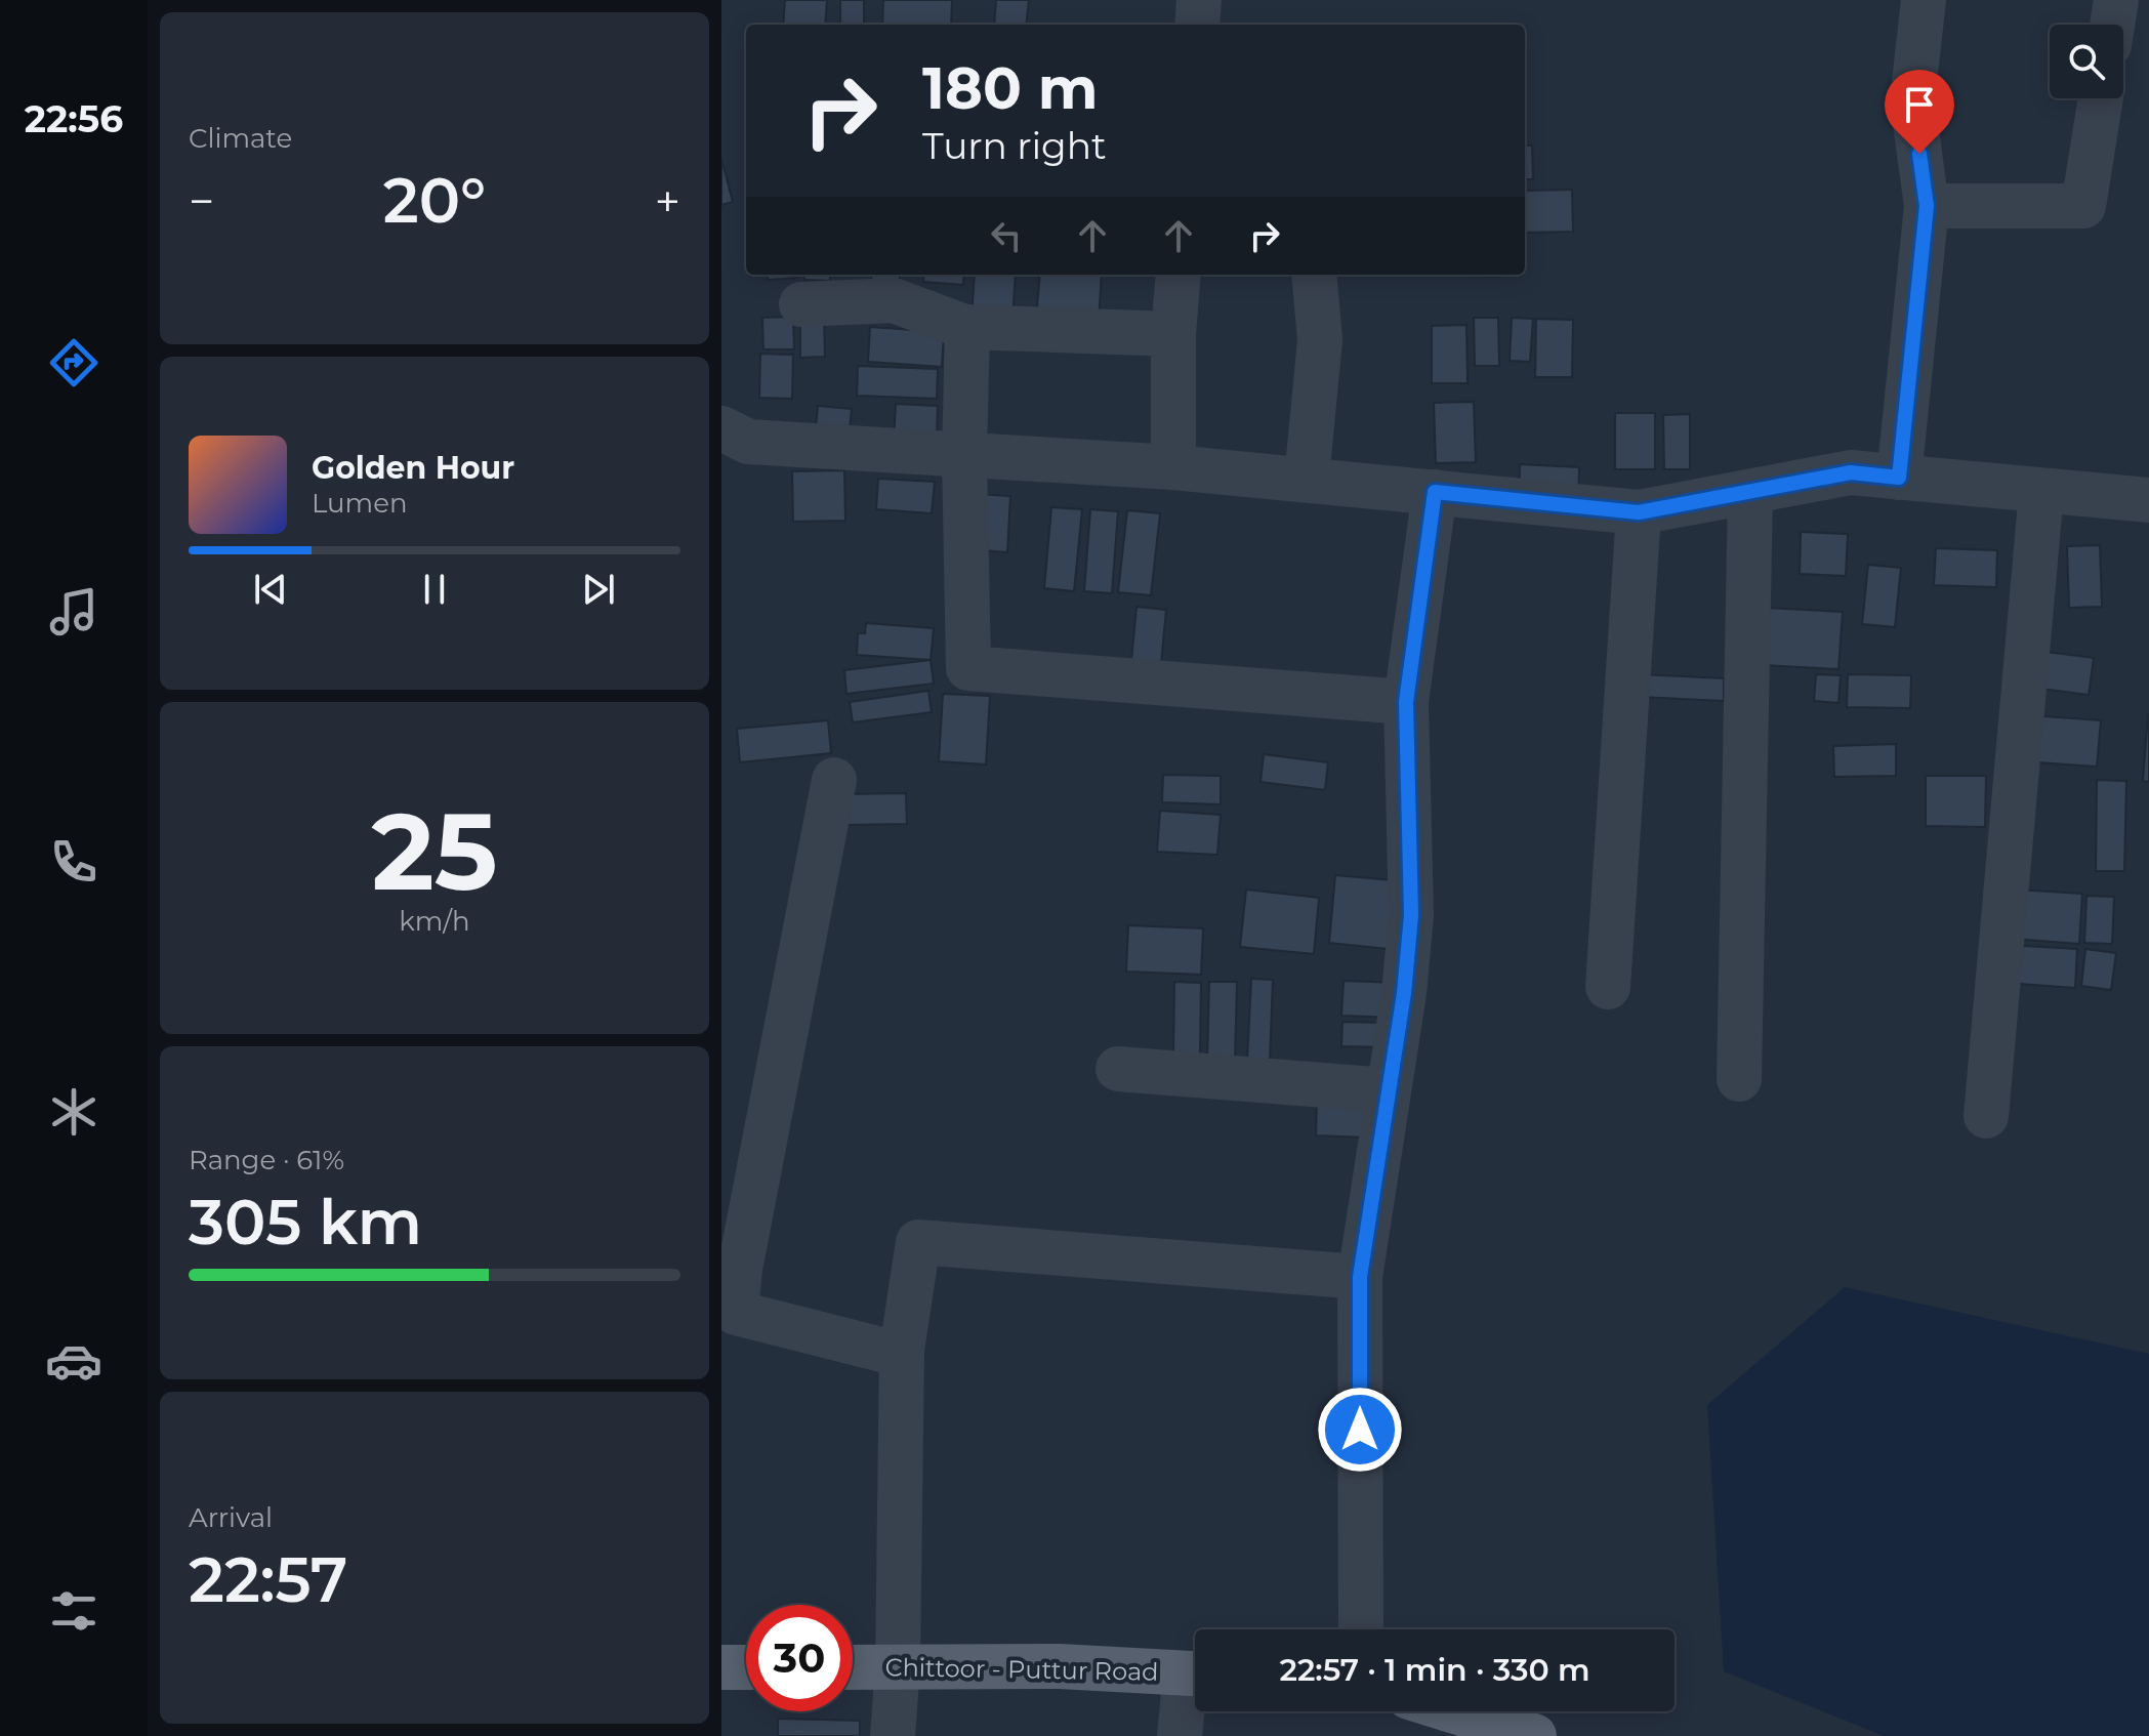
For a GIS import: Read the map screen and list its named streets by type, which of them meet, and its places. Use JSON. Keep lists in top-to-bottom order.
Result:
{
  "streets": {
    "main road": ["Chittoor - Puttur Road"]
  },
  "page": {
    "tabs": "22:56",
    "tile": [
      "Climate",
      ["25", "km/h"],
      ["Range · 61%", "305 km"],
      ["Arrival", "22:57"]
    ],
    "turn": ["180 m", "Turn right"],
    "heat": ["−", "20°", "+"],
    "song": ["Golden Hour", "Lumen"],
    "limit": "30",
    "trip": "22:57 · 1 min · 330 m"
  }
}
